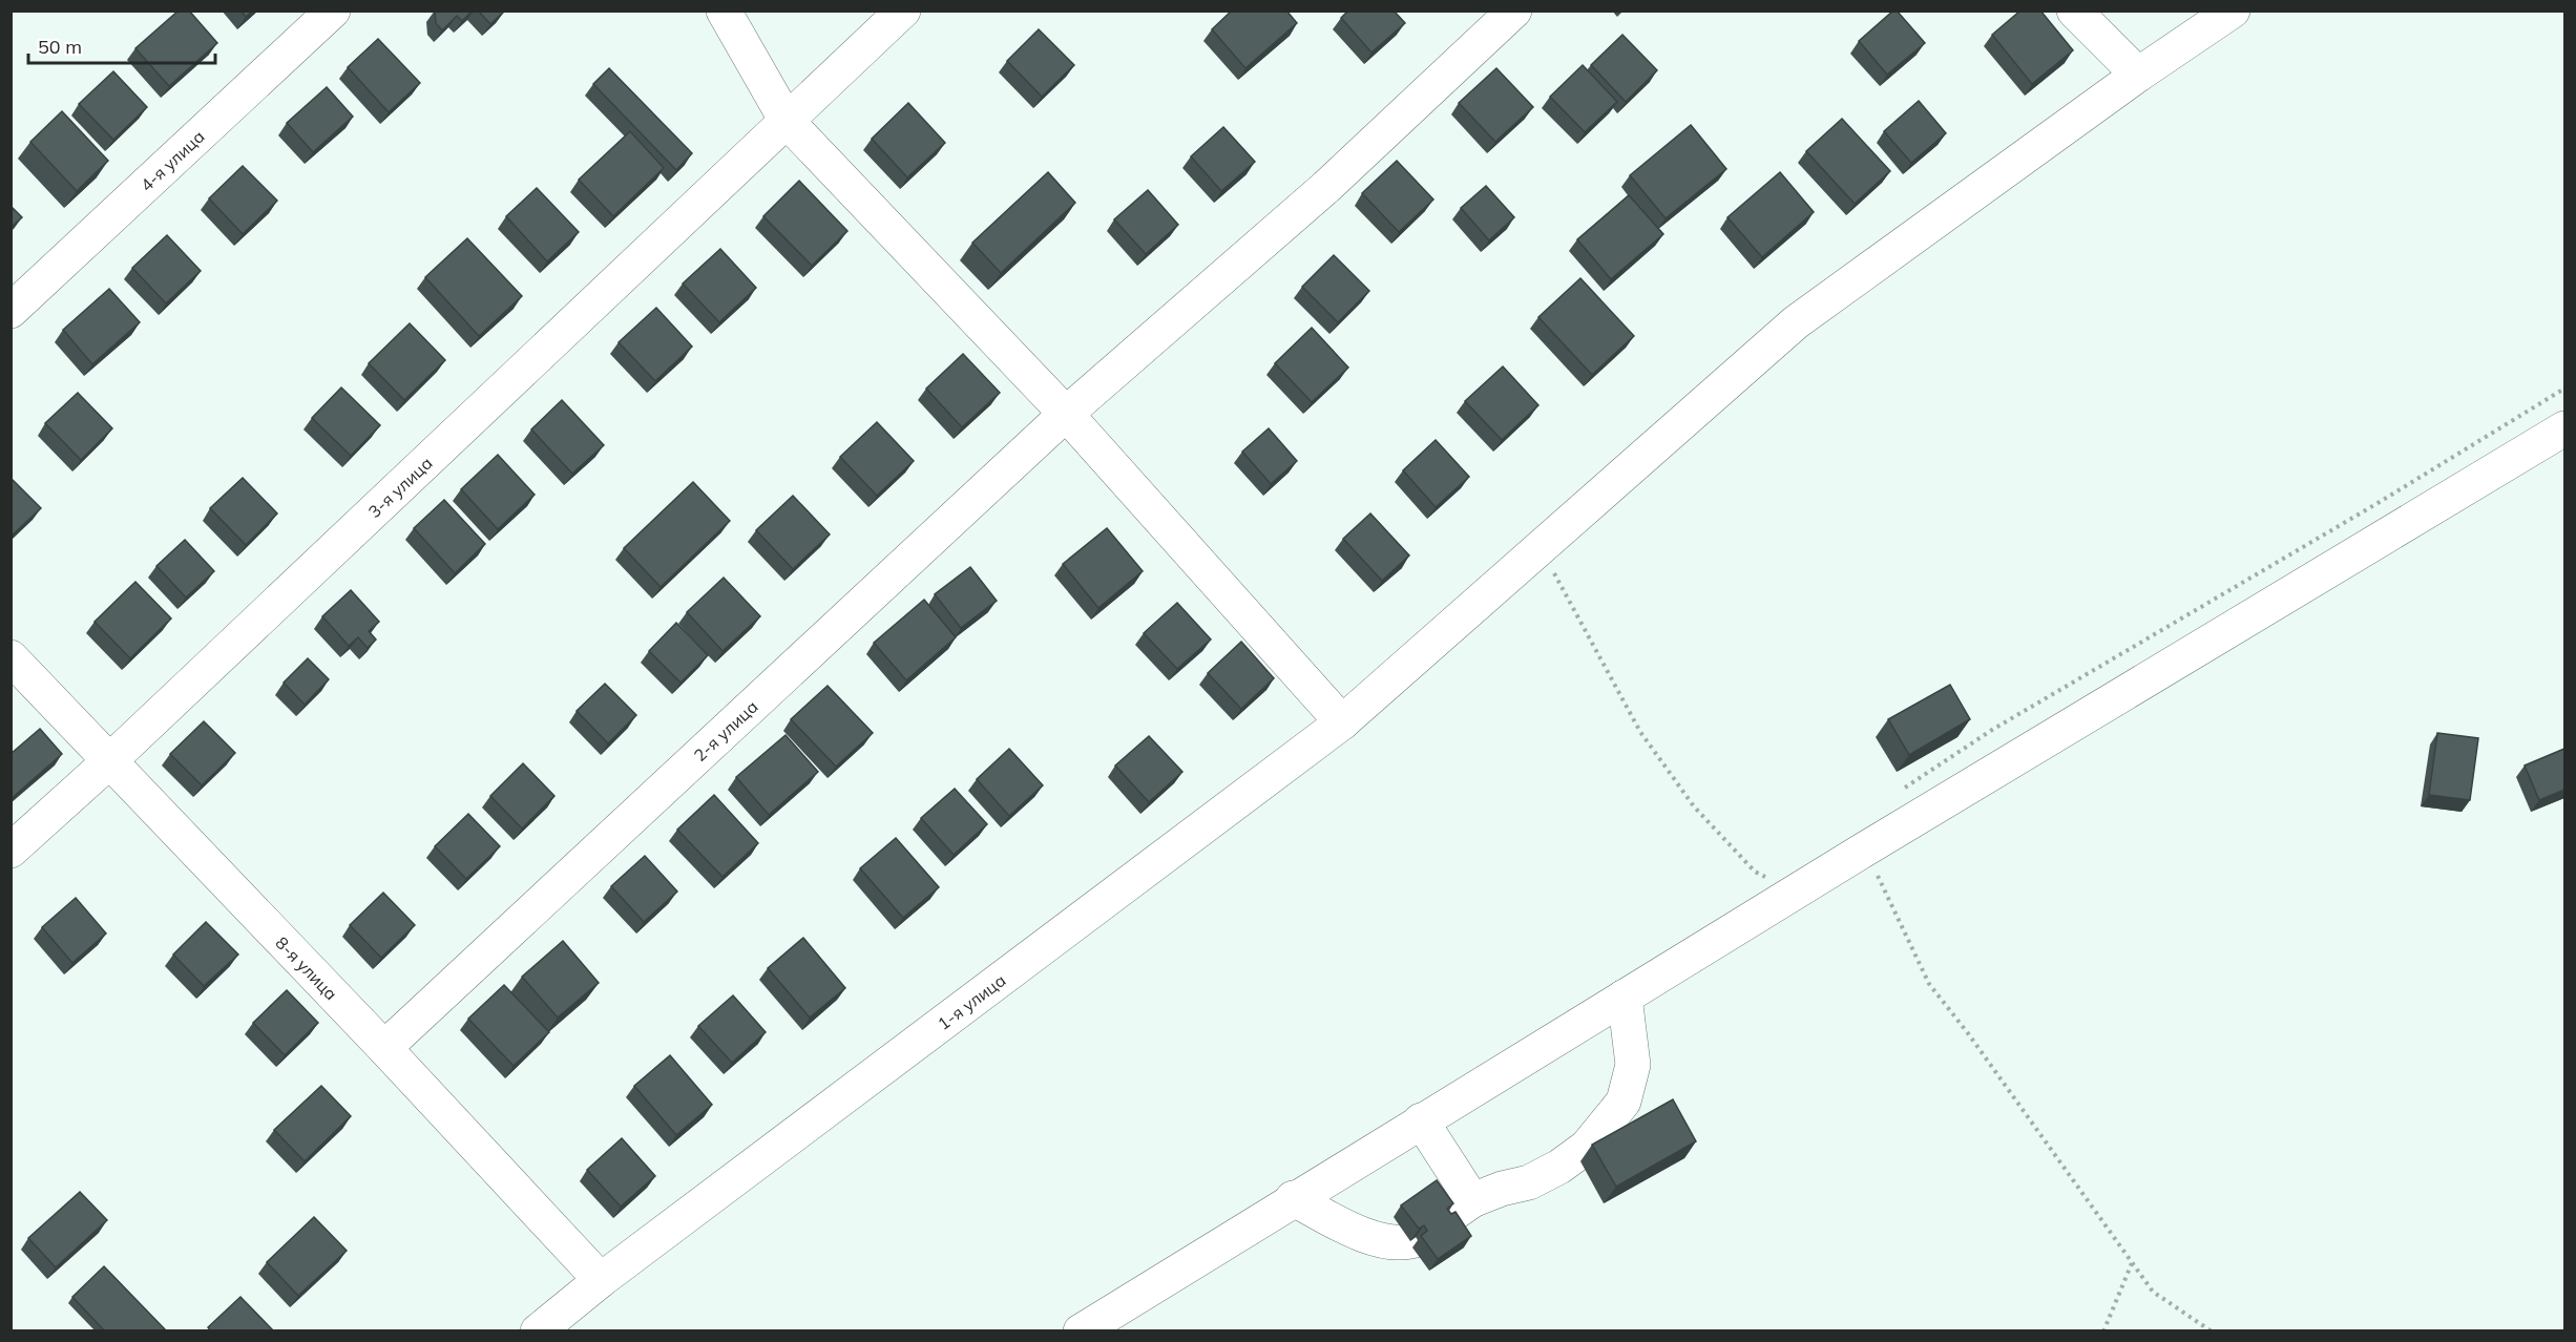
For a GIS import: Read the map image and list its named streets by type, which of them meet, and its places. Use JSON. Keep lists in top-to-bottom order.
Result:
{
  "streets": {
    "street": [
      "4-я улица",
      "3-я улица",
      "2-я улица",
      "8-я улица",
      "1-я улица"
    ]
  },
  "crossings": [
    ["3-я улица", "8-я улица"],
    ["2-я улица", "8-я улица"],
    ["8-я улица", "1-я улица"]
  ],
  "scale_bar": "50 m"
}
